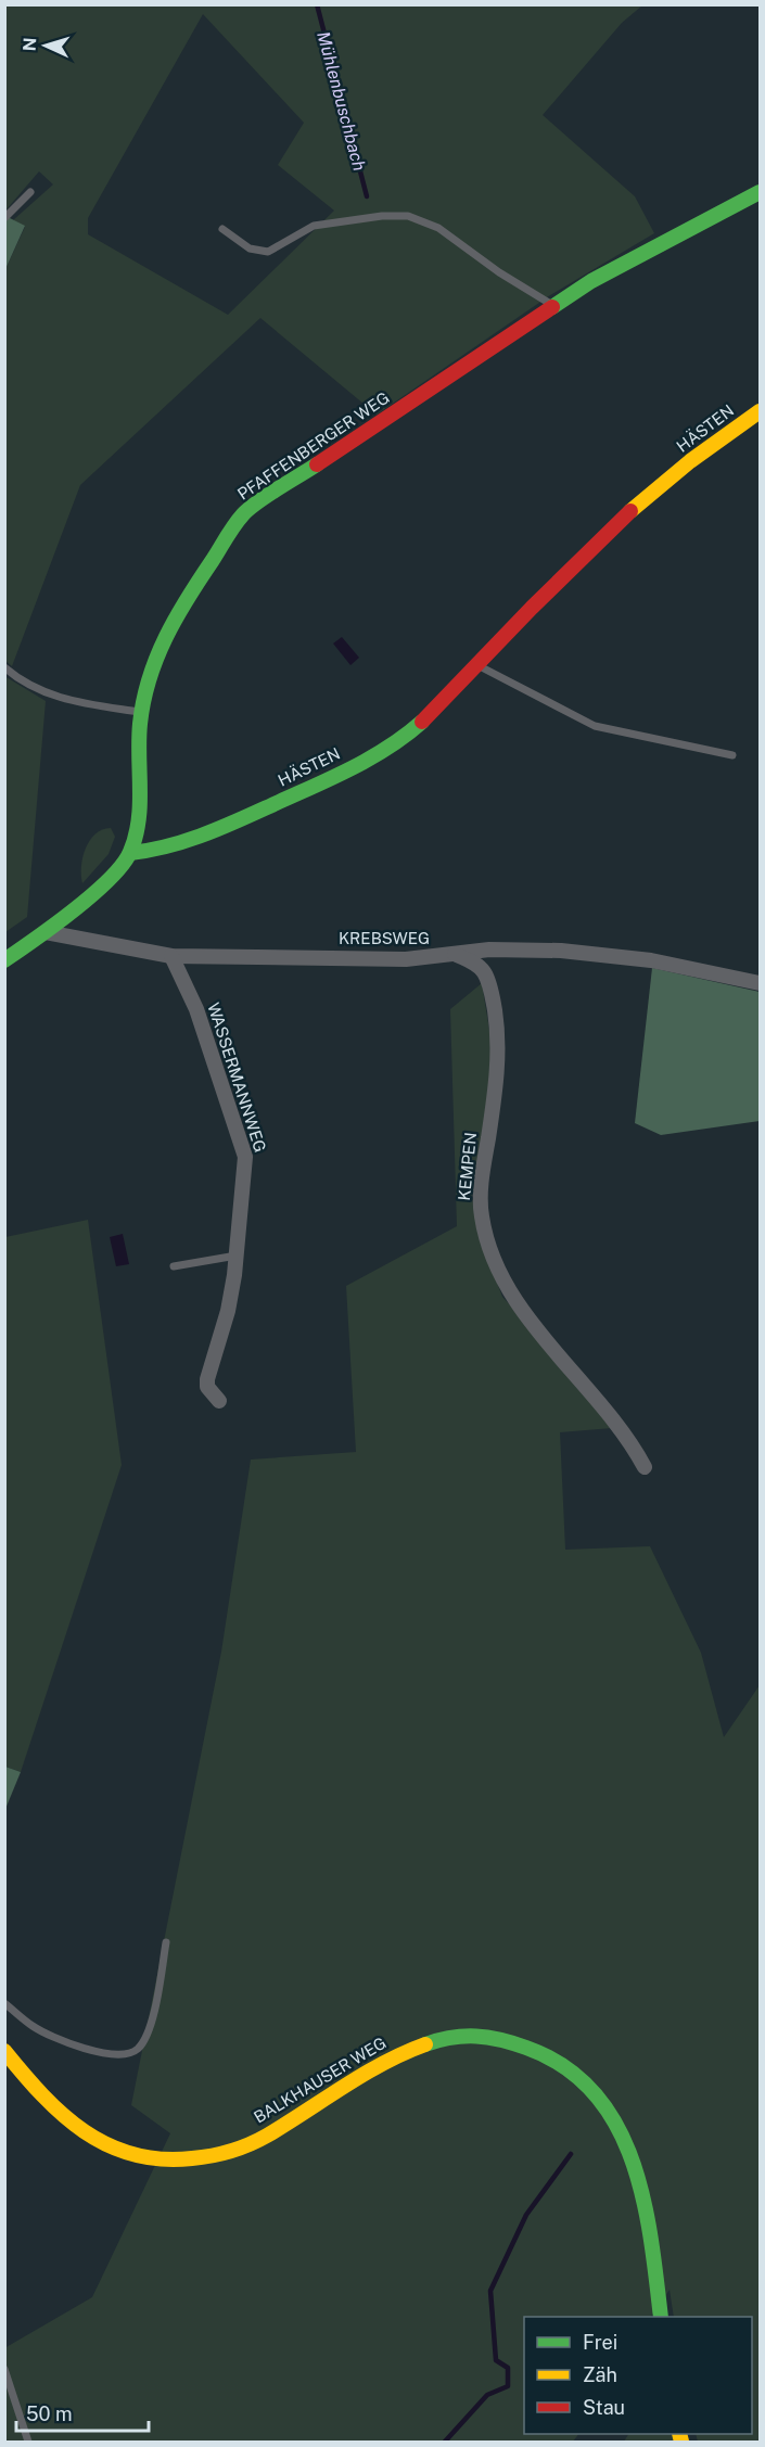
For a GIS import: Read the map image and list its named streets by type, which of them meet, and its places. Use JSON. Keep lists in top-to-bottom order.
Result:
{
  "streets": {
    "street": [
      "HÄSTEN",
      "PFAFFENBERGER WEG",
      "KREBSWEG",
      "WASSERMANNWEG",
      "KEMPEN",
      "BALKHAUSER WEG"
    ]
  },
  "crossings": [
    ["HÄSTEN", "PFAFFENBERGER WEG"],
    ["PFAFFENBERGER WEG", "KREBSWEG"],
    ["KREBSWEG", "WASSERMANNWEG"],
    ["KREBSWEG", "KEMPEN"]
  ],
  "water": ["Mühlenbuschbach"],
  "legend": ["Frei", "Zäh", "Stau"],
  "scale_bar": "50 m",
  "north": "left"
}
